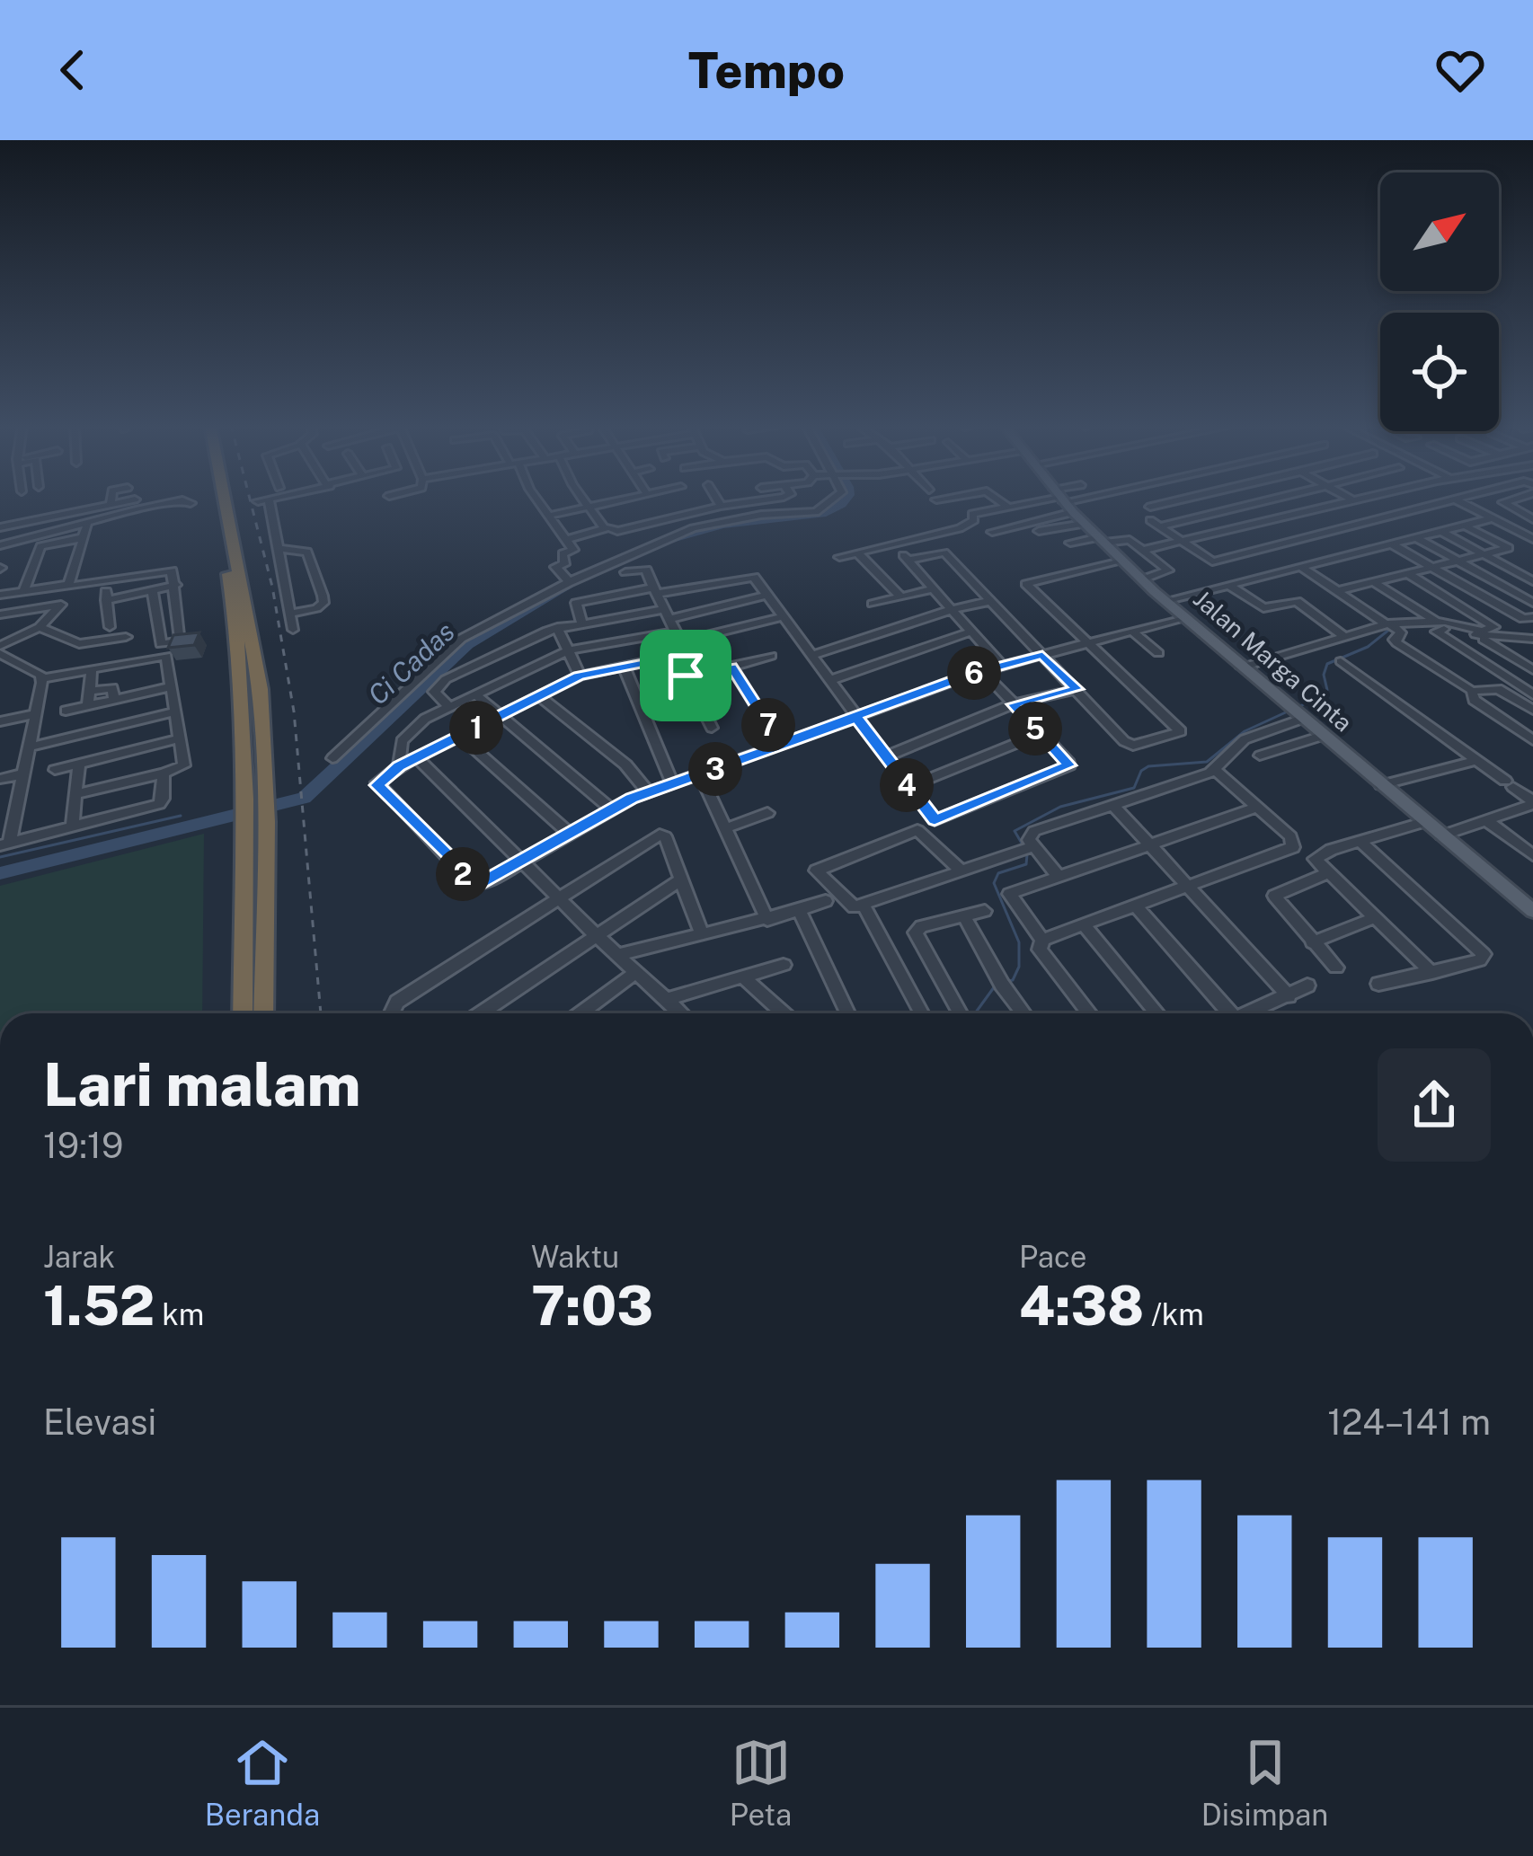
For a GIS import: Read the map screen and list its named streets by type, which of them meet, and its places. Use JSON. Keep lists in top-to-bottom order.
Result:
{
  "streets": {
    "main road": ["Jalan Marga Cinta"]
  },
  "water": ["Ci Cadas"],
  "north": "top right",
  "page": {
    "header": "Tempo",
    "pins": [
      "6",
      "7",
      "1",
      "5",
      "3",
      "4",
      "2"
    ],
    "heading": ["Lari malam", "19:19"],
    "stats": [
      ["Jarak", "1.52 km"],
      ["Waktu", "7:03"],
      ["Pace", "4:38 /km"]
    ],
    "chart": ["Elevasi", "124–141 m"],
    "tabs": ["Beranda", "Peta", "Disimpan"]
  }
}
